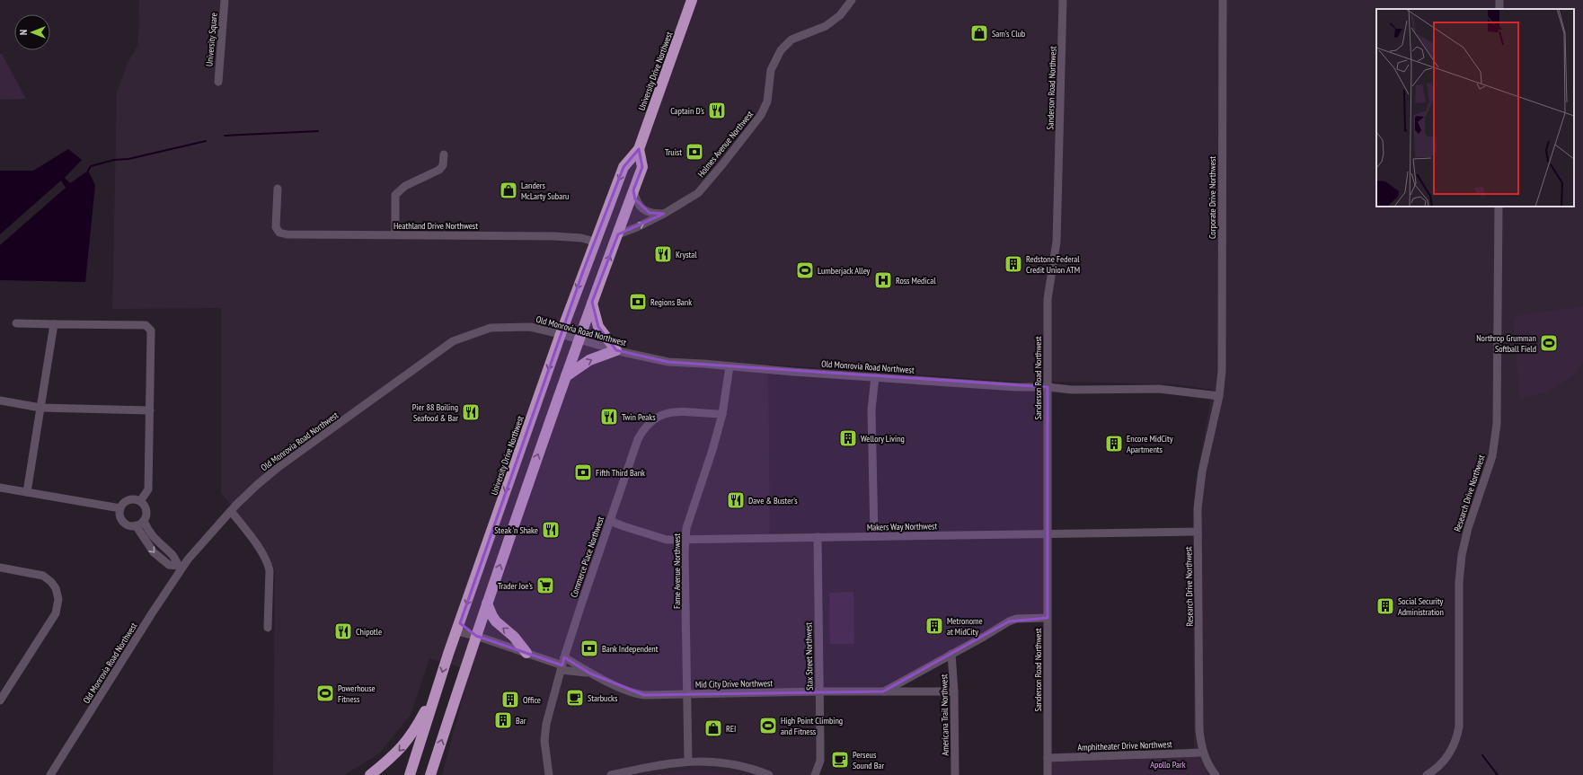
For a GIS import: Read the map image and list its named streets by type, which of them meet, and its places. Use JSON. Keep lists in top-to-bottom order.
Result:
{
  "streets": {
    "highway": ["University Drive Northwest"],
    "street": [
      "University Square",
      "Sanderson Road Northwest",
      "Holmes Avenue Northwest",
      "Corporate Drive Northwest",
      "Heathland Drive Northwest",
      "Old Monrovia Road Northwest",
      "Research Drive Northwest",
      "Makers Way Northwest",
      "Commerce Place Northwest",
      "Fame Avenue Northwest",
      "Stax Street Northwest",
      "Mid City Drive Northwest",
      "Americana Trail Northwest",
      "Amphitheater Drive Northwest"
    ]
  },
  "crossings": [
    ["University Drive Northwest", "Heathland Drive Northwest"],
    ["University Drive Northwest", "Old Monrovia Road Northwest"],
    ["University Drive Northwest", "Mid City Drive Northwest"],
    ["Sanderson Road Northwest", "Old Monrovia Road Northwest"],
    ["Sanderson Road Northwest", "Makers Way Northwest"],
    ["Sanderson Road Northwest", "Mid City Drive Northwest"],
    ["Sanderson Road Northwest", "Amphitheater Drive Northwest"],
    ["Corporate Drive Northwest", "Old Monrovia Road Northwest"],
    ["Corporate Drive Northwest", "Research Drive Northwest"],
    ["Old Monrovia Road Northwest", "Research Drive Northwest"],
    ["Old Monrovia Road Northwest", "Fame Avenue Northwest"],
    ["Research Drive Northwest", "Makers Way Northwest"],
    ["Research Drive Northwest", "Amphitheater Drive Northwest"],
    ["Makers Way Northwest", "Commerce Place Northwest"],
    ["Makers Way Northwest", "Fame Avenue Northwest"],
    ["Makers Way Northwest", "Stax Street Northwest"],
    ["Commerce Place Northwest", "Fame Avenue Northwest"],
    ["Commerce Place Northwest", "Mid City Drive Northwest"],
    ["Fame Avenue Northwest", "Mid City Drive Northwest"],
    ["Stax Street Northwest", "Mid City Drive Northwest"],
    ["Mid City Drive Northwest", "Americana Trail Northwest"]
  ],
  "parks": ["Apollo Park"],
  "places": {
    "shop": ["Sam's Club", "Landers McLarty Subaru", "REI"],
    "restaurant": [
      "Captain D's",
      "Krystal",
      "Pier 88 Boiling Seafood & Bar",
      "Twin Peaks",
      "Dave & Buster's",
      "Steak 'n Shake",
      "Chipotle"
    ],
    "bank": [
      "Truist",
      "Regions Bank",
      "Fifth Third Bank",
      "Bank Independent"
    ],
    "building": [
      "Redstone Federal Credit Union ATM",
      "Wellory Living",
      "Encore MidCity Apartments",
      "Social Security Administration",
      "Metronome at MidCity",
      "Office",
      "Bar"
    ],
    "sports": [
      "Lumberjack Alley",
      "Northrop Grumman Softball Field",
      "Powerhouse Fitness",
      "High Point Climbing and Fitness"
    ],
    "hospital": ["Ross Medical"],
    "supermarket": ["Trader Joe's"],
    "cafe": ["Starbucks", "Perseus Sound Bar"]
  },
  "north": "left"
}
